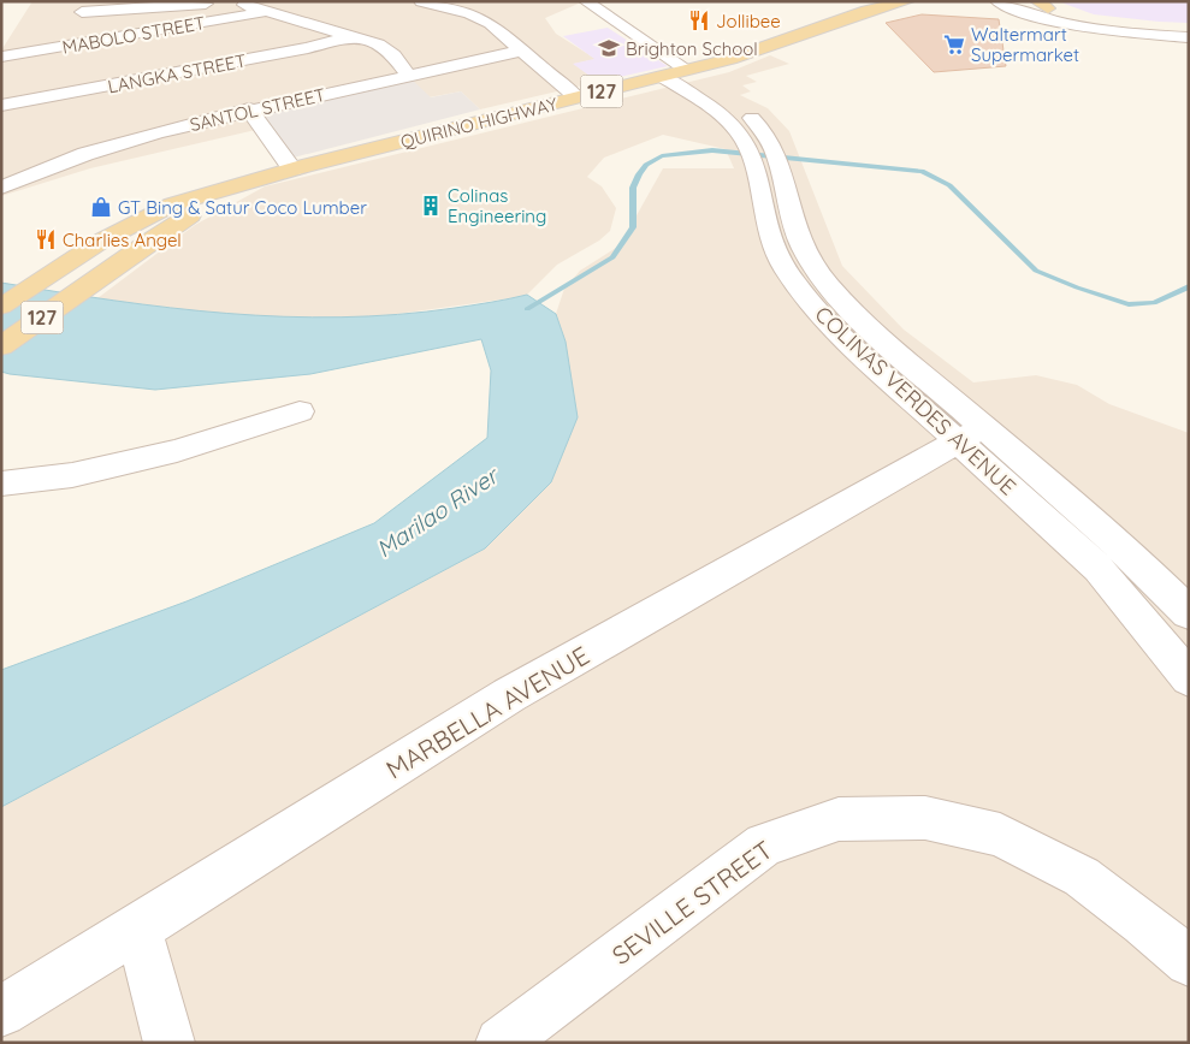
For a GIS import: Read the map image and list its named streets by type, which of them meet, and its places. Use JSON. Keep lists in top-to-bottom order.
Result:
{
  "streets": {
    "main road": ["127", "QUIRINO HIGHWAY"],
    "street": [
      "MABOLO STREET",
      "LANGKA STREET",
      "SANTOL STREET",
      "COLINAS VERDES AVENUE",
      "MARBELLA AVENUE",
      "SEVILLE STREET"
    ]
  },
  "crossings": [
    ["QUIRINO HIGHWAY", "COLINAS VERDES AVENUE"],
    ["COLINAS VERDES AVENUE", "MARBELLA AVENUE"]
  ],
  "water": ["Marilao River"],
  "places": {
    "restaurant": ["Jollibee", "Charlies Angel"],
    "supermarket": ["Waltermart Supermarket"],
    "school or university": ["Brighton School"],
    "building": ["Colinas Engineering"],
    "shop": ["GT Bing & Satur Coco Lumber"]
  }
}
